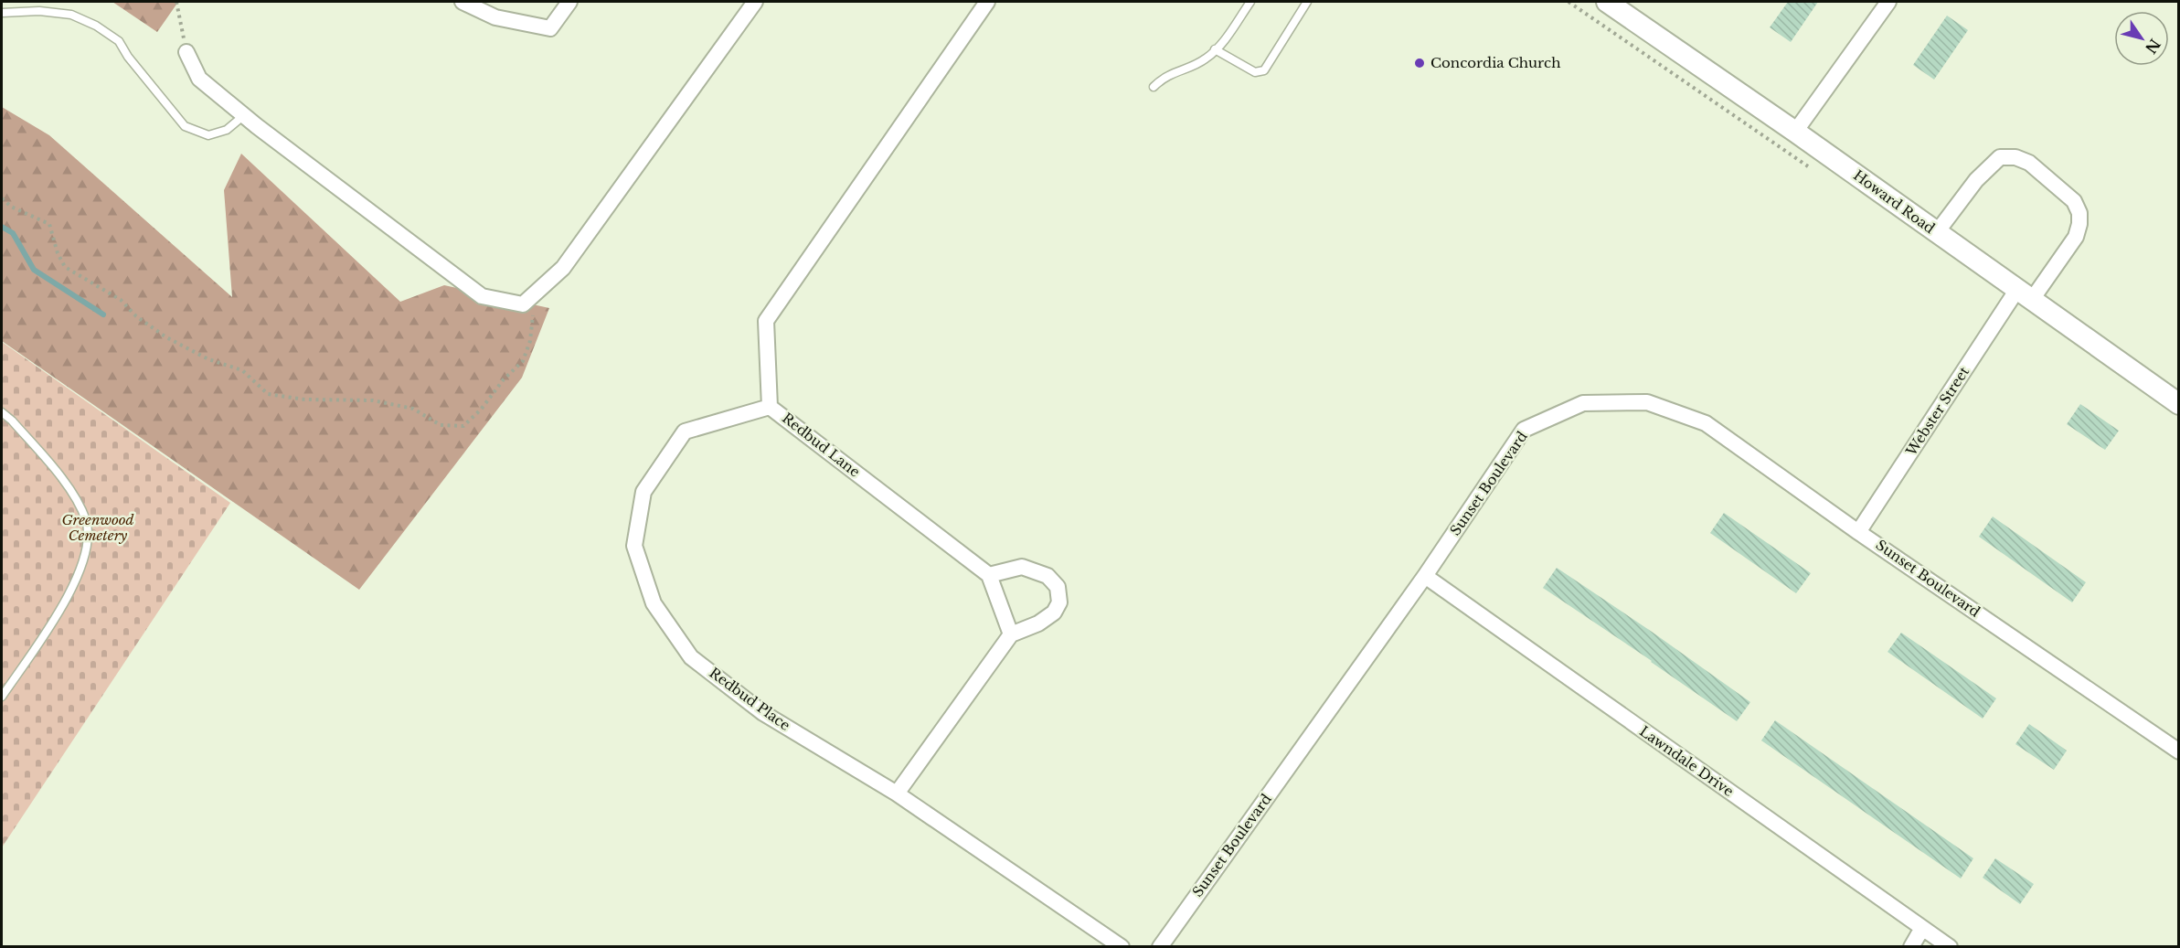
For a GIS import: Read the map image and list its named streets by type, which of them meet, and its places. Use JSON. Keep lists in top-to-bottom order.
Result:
{
  "streets": {
    "street": [
      "Howard Road",
      "Webster Street",
      "Redbud Lane",
      "Sunset Boulevard",
      "Redbud Place",
      "Lawndale Drive"
    ]
  },
  "crossings": [
    ["Howard Road", "Webster Street"],
    ["Webster Street", "Sunset Boulevard"],
    ["Redbud Lane", "Redbud Place"],
    ["Sunset Boulevard", "Lawndale Drive"]
  ],
  "parks": ["Greenwood Cemetery"],
  "places": ["Concordia Church"],
  "north": "bottom right"
}
